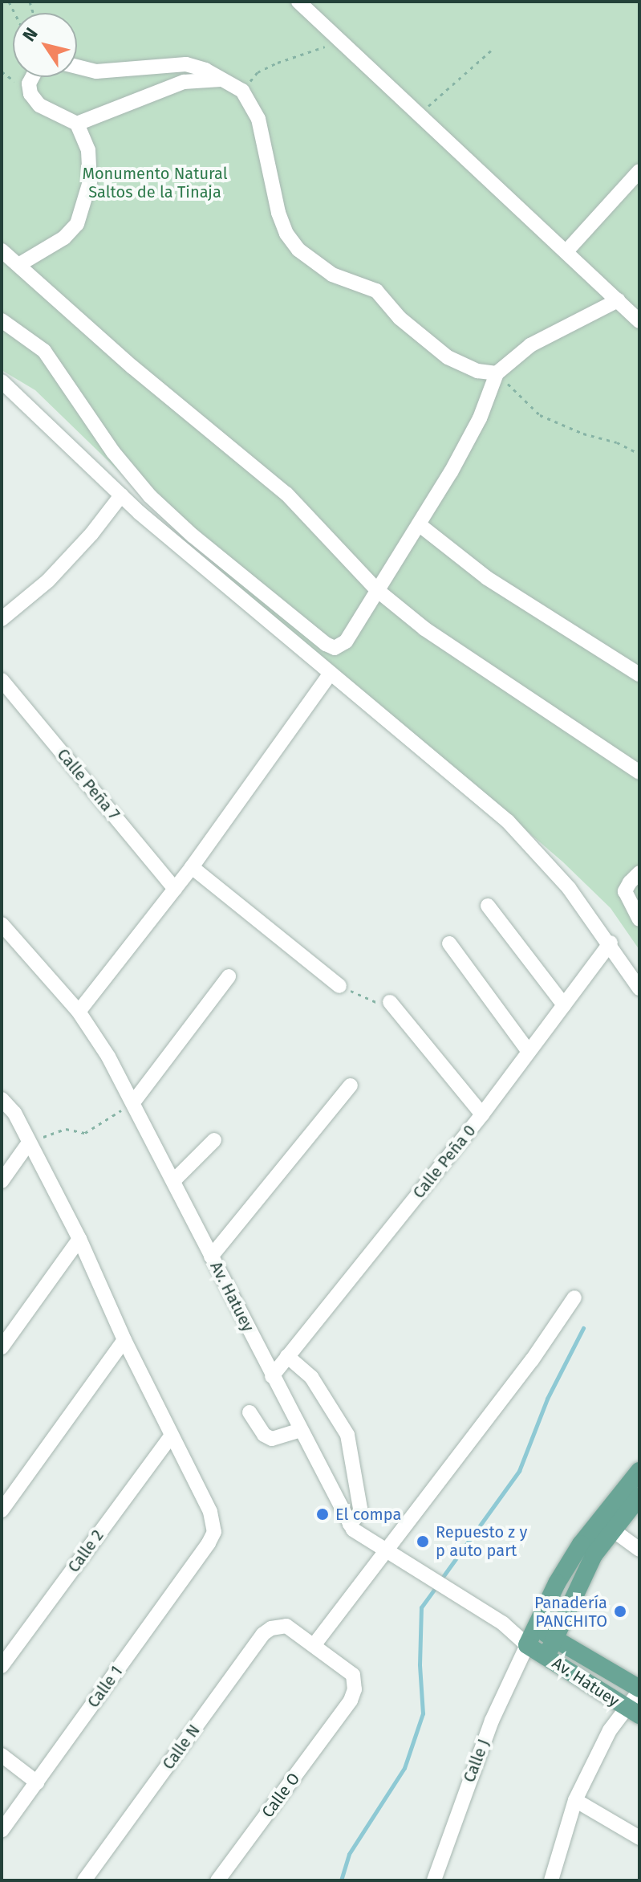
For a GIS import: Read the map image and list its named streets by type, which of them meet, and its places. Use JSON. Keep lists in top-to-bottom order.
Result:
{
  "streets": {
    "main road": ["Av. Hatuey"],
    "street": [
      "Calle Peña 7",
      "Calle Peña 0",
      "Calle 2",
      "Calle 1",
      "Calle N",
      "Calle J",
      "Calle O"
    ]
  },
  "crossings": [
    ["Calle Peña 0", "Av. Hatuey"],
    ["Av. Hatuey", "Calle J"],
    ["Calle 2", "Calle 1"],
    ["Calle N", "Calle O"]
  ],
  "parks": ["Monumento Natural Saltos de la Tinaja"],
  "places": ["El compa", "Repuesto z y p auto part", "Panadería PANCHITO"],
  "north": "top left"
}
